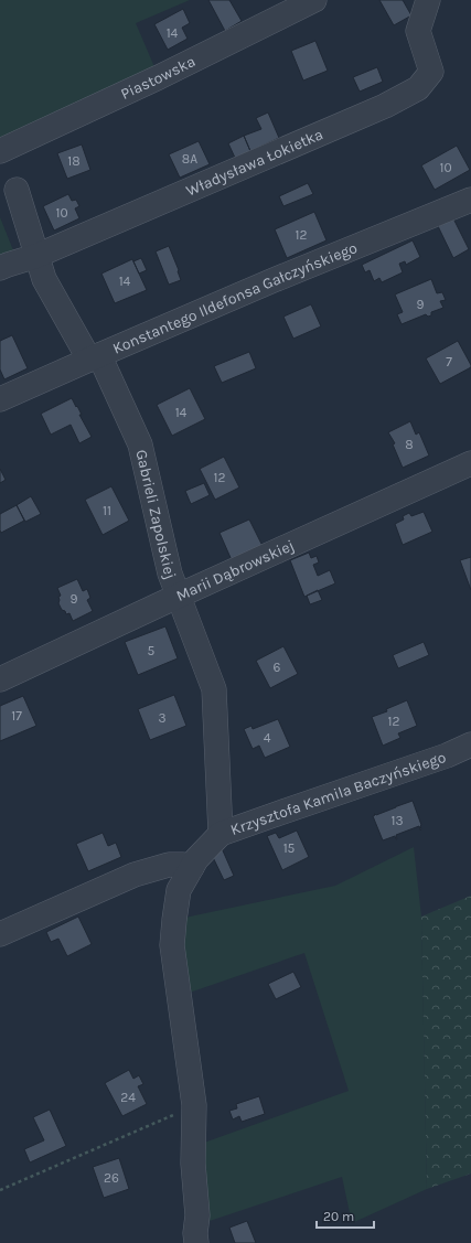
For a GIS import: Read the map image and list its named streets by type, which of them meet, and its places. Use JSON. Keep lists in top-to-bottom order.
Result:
{
  "streets": {
    "street": [
      "Piastowska",
      "Władysława Łokietka",
      "Konstantego Ildefonsa Gałczyńskiego",
      "Gabrieli Zapolskiej",
      "Marii Dąbrowskiej",
      "Krzysztofa Kamila Baczyńskiego"
    ]
  },
  "crossings": [
    ["Władysława Łokietka", "Gabrieli Zapolskiej"],
    ["Konstantego Ildefonsa Gałczyńskiego", "Gabrieli Zapolskiej"],
    ["Gabrieli Zapolskiej", "Marii Dąbrowskiej"],
    ["Gabrieli Zapolskiej", "Krzysztofa Kamila Baczyńskiego"]
  ],
  "house_numbers": [
    "14",
    "8A",
    "18",
    "10",
    "10",
    "12",
    "14",
    "9",
    "7",
    "14",
    "8",
    "12",
    "11",
    "9",
    "5",
    "6",
    "17",
    "3",
    "12",
    "4",
    "13",
    "15",
    "24",
    "26"
  ],
  "scale_bar": "20 m"
}
